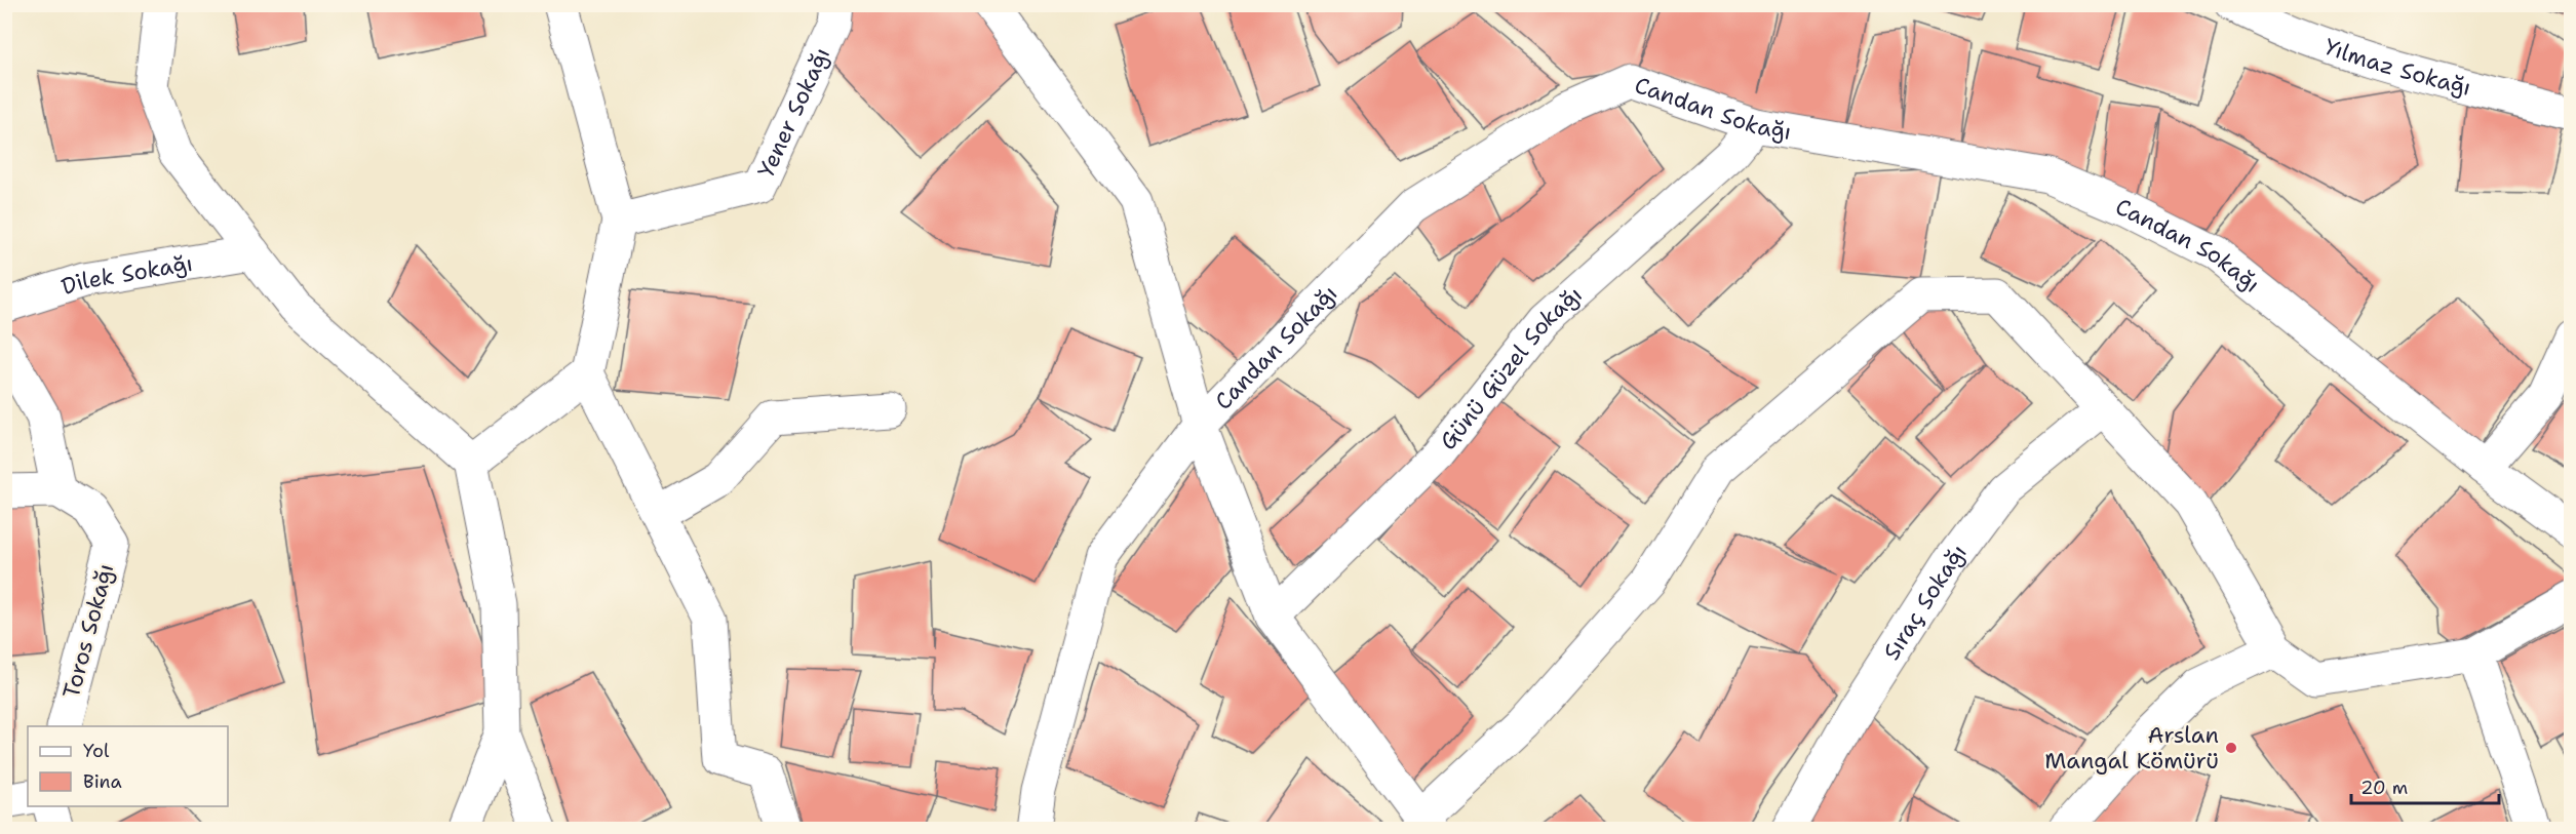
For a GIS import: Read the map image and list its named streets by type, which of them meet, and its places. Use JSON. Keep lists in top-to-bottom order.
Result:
{
  "streets": {
    "street": [
      "Yılmaz Sokağı",
      "Candan Sokağı",
      "Yener Sokağı",
      "Dilek Sokağı",
      "Günü Güzel Sokağı",
      "Sıraç Sokağı",
      "Toros Sokağı"
    ]
  },
  "crossings": [
    ["Candan Sokağı", "Günü Güzel Sokağı"]
  ],
  "places": ["Arslan Mangal Kömürü"],
  "legend": ["Yol", "Bina"],
  "scale_bar": "20 m"
}
